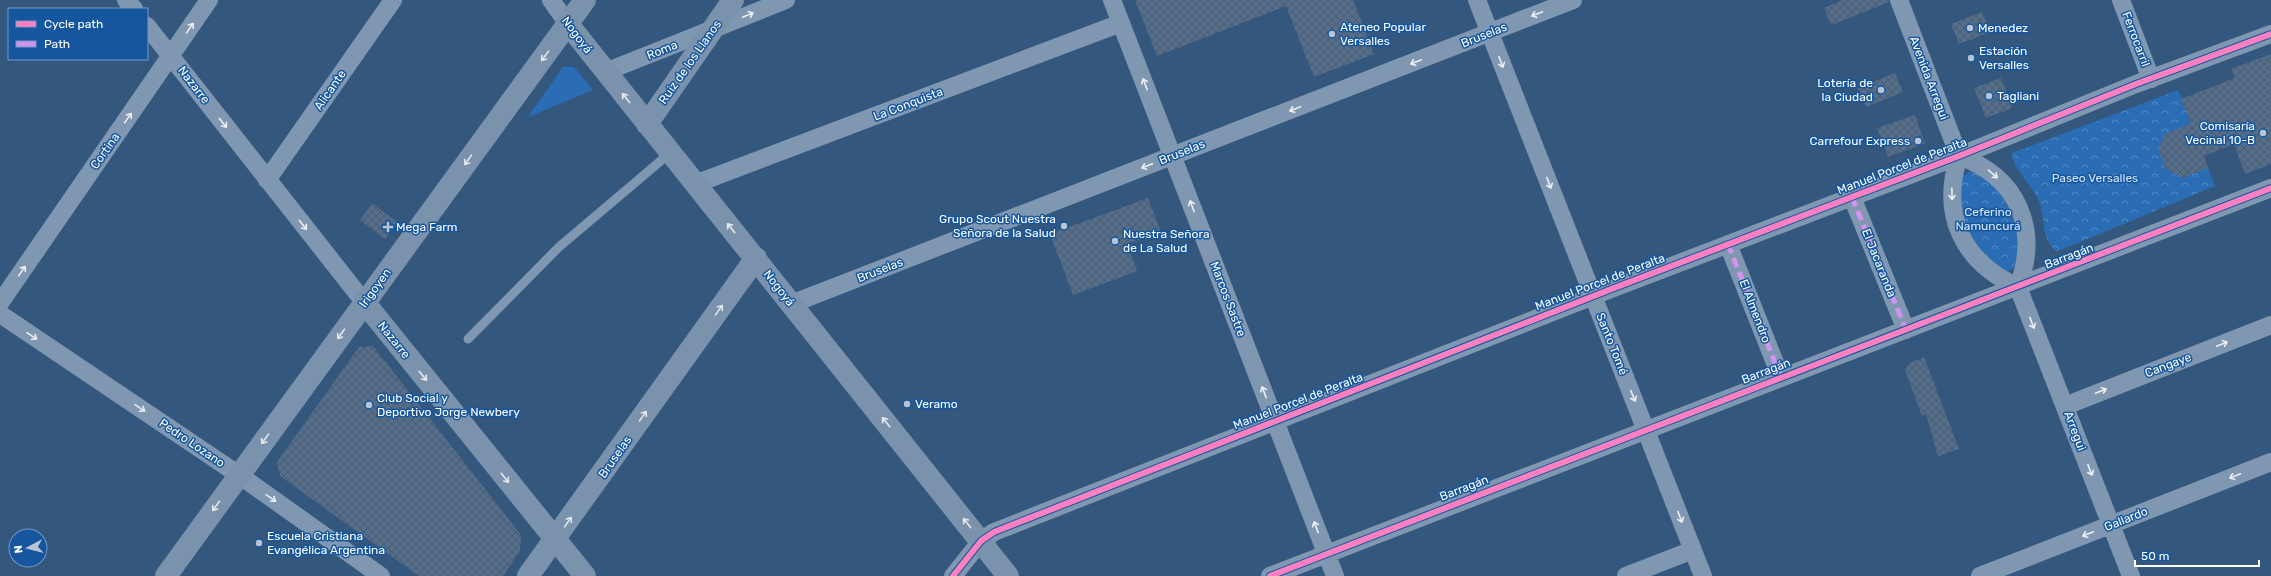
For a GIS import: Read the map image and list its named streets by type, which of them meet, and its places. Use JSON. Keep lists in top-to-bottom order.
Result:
{
  "streets": {
    "street": [
      "Nogoyá",
      "Bruselas",
      "Ferrocarril",
      "Roma",
      "Ruiz de los Llanos",
      "Avenida Arregui",
      "Nazarre",
      "Alicante",
      "La Conquista",
      "Cortina",
      "Manuel Porcel de Peralta",
      "Barragán",
      "El Jacaranda",
      "Irigoyen",
      "Marcos Sastre",
      "El Almendro",
      "Santo Tomé",
      "Cangaye",
      "Arregui",
      "Pedro Lozano",
      "Gallardo"
    ]
  },
  "crossings": [
    ["Nogoyá", "Bruselas"],
    ["Nogoyá", "Roma"],
    ["Nogoyá", "Ruiz de los Llanos"],
    ["Nogoyá", "La Conquista"],
    ["Nogoyá", "Manuel Porcel de Peralta"],
    ["Nogoyá", "Irigoyen"],
    ["Bruselas", "Nazarre"],
    ["Bruselas", "Marcos Sastre"],
    ["Bruselas", "Santo Tomé"],
    ["Ferrocarril", "Manuel Porcel de Peralta"],
    ["Roma", "Ruiz de los Llanos"],
    ["Avenida Arregui", "Manuel Porcel de Peralta"],
    ["Nazarre", "Alicante"],
    ["Nazarre", "Cortina"],
    ["Nazarre", "Irigoyen"],
    ["La Conquista", "Marcos Sastre"],
    ["Manuel Porcel de Peralta", "El Jacaranda"],
    ["Manuel Porcel de Peralta", "Marcos Sastre"],
    ["Manuel Porcel de Peralta", "El Almendro"],
    ["Manuel Porcel de Peralta", "Santo Tomé"],
    ["Barragán", "El Jacaranda"],
    ["Barragán", "Marcos Sastre"],
    ["Barragán", "El Almendro"],
    ["Barragán", "Santo Tomé"],
    ["Barragán", "Arregui"],
    ["Irigoyen", "Pedro Lozano"],
    ["Cangaye", "Arregui"],
    ["Arregui", "Gallardo"]
  ],
  "one_way": [
    "Nogoyá",
    "Roma",
    "Nazarre",
    "Cortina",
    "Irigoyen",
    "Marcos Sastre",
    "Santo Tomé",
    "Cangaye",
    "Arregui",
    "Pedro Lozano",
    "Gallardo"
  ],
  "parks": ["Paseo Versalles", "Ceferino Namuncurá"],
  "places": {
    "other": [
      "Menedez",
      "Ateneo Popular Versalles",
      "Estación Versalles",
      "Lotería de la Ciudad",
      "Tagliani",
      "Comisaría Vecinal 10-B",
      "Carrefour Express",
      "Grupo Scout Nuestra Señora de la Salud",
      "Nuestra Señora de La Salud",
      "Veramo",
      "Club Social y Deportivo Jorge Newbery",
      "Escuela Cristiana Evangélica Argentina"
    ],
    "health": ["Mega Farm"]
  },
  "legend": ["Cycle path", "Path"],
  "scale_bar": "50 m",
  "north": "left"
}
